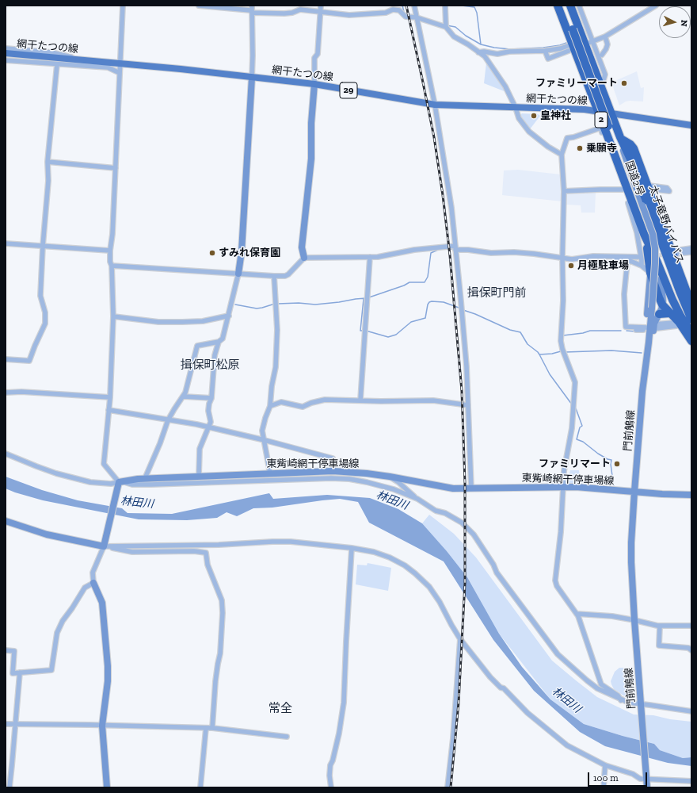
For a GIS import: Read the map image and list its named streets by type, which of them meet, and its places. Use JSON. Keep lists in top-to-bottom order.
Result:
{
  "streets": {
    "highway": ["2", "国道2号", "太子竜野バイパス"],
    "main road": [
      "網干たつの線",
      "29",
      "門前鵤線",
      "東觜崎網干停車場線"
    ]
  },
  "crossings": [
    ["網干たつの線", "2"],
    ["網干たつの線", "国道2号"],
    ["2", "太子竜野バイパス"],
    ["2", "門前鵤線"],
    ["国道2号", "太子竜野バイパス"],
    ["太子竜野バイパス", "門前鵤線"],
    ["門前鵤線", "東觜崎網干停車場線"]
  ],
  "districts": ["揖保町門前", "揖保町松原", "常全"],
  "water": ["林田川"],
  "places": [
    "ファミリーマート",
    "皇神社",
    "乗願寺",
    "すみれ保育園",
    "月極駐車場",
    "ファミリマート"
  ],
  "scale_bar": "100 m",
  "north": "right"
}
